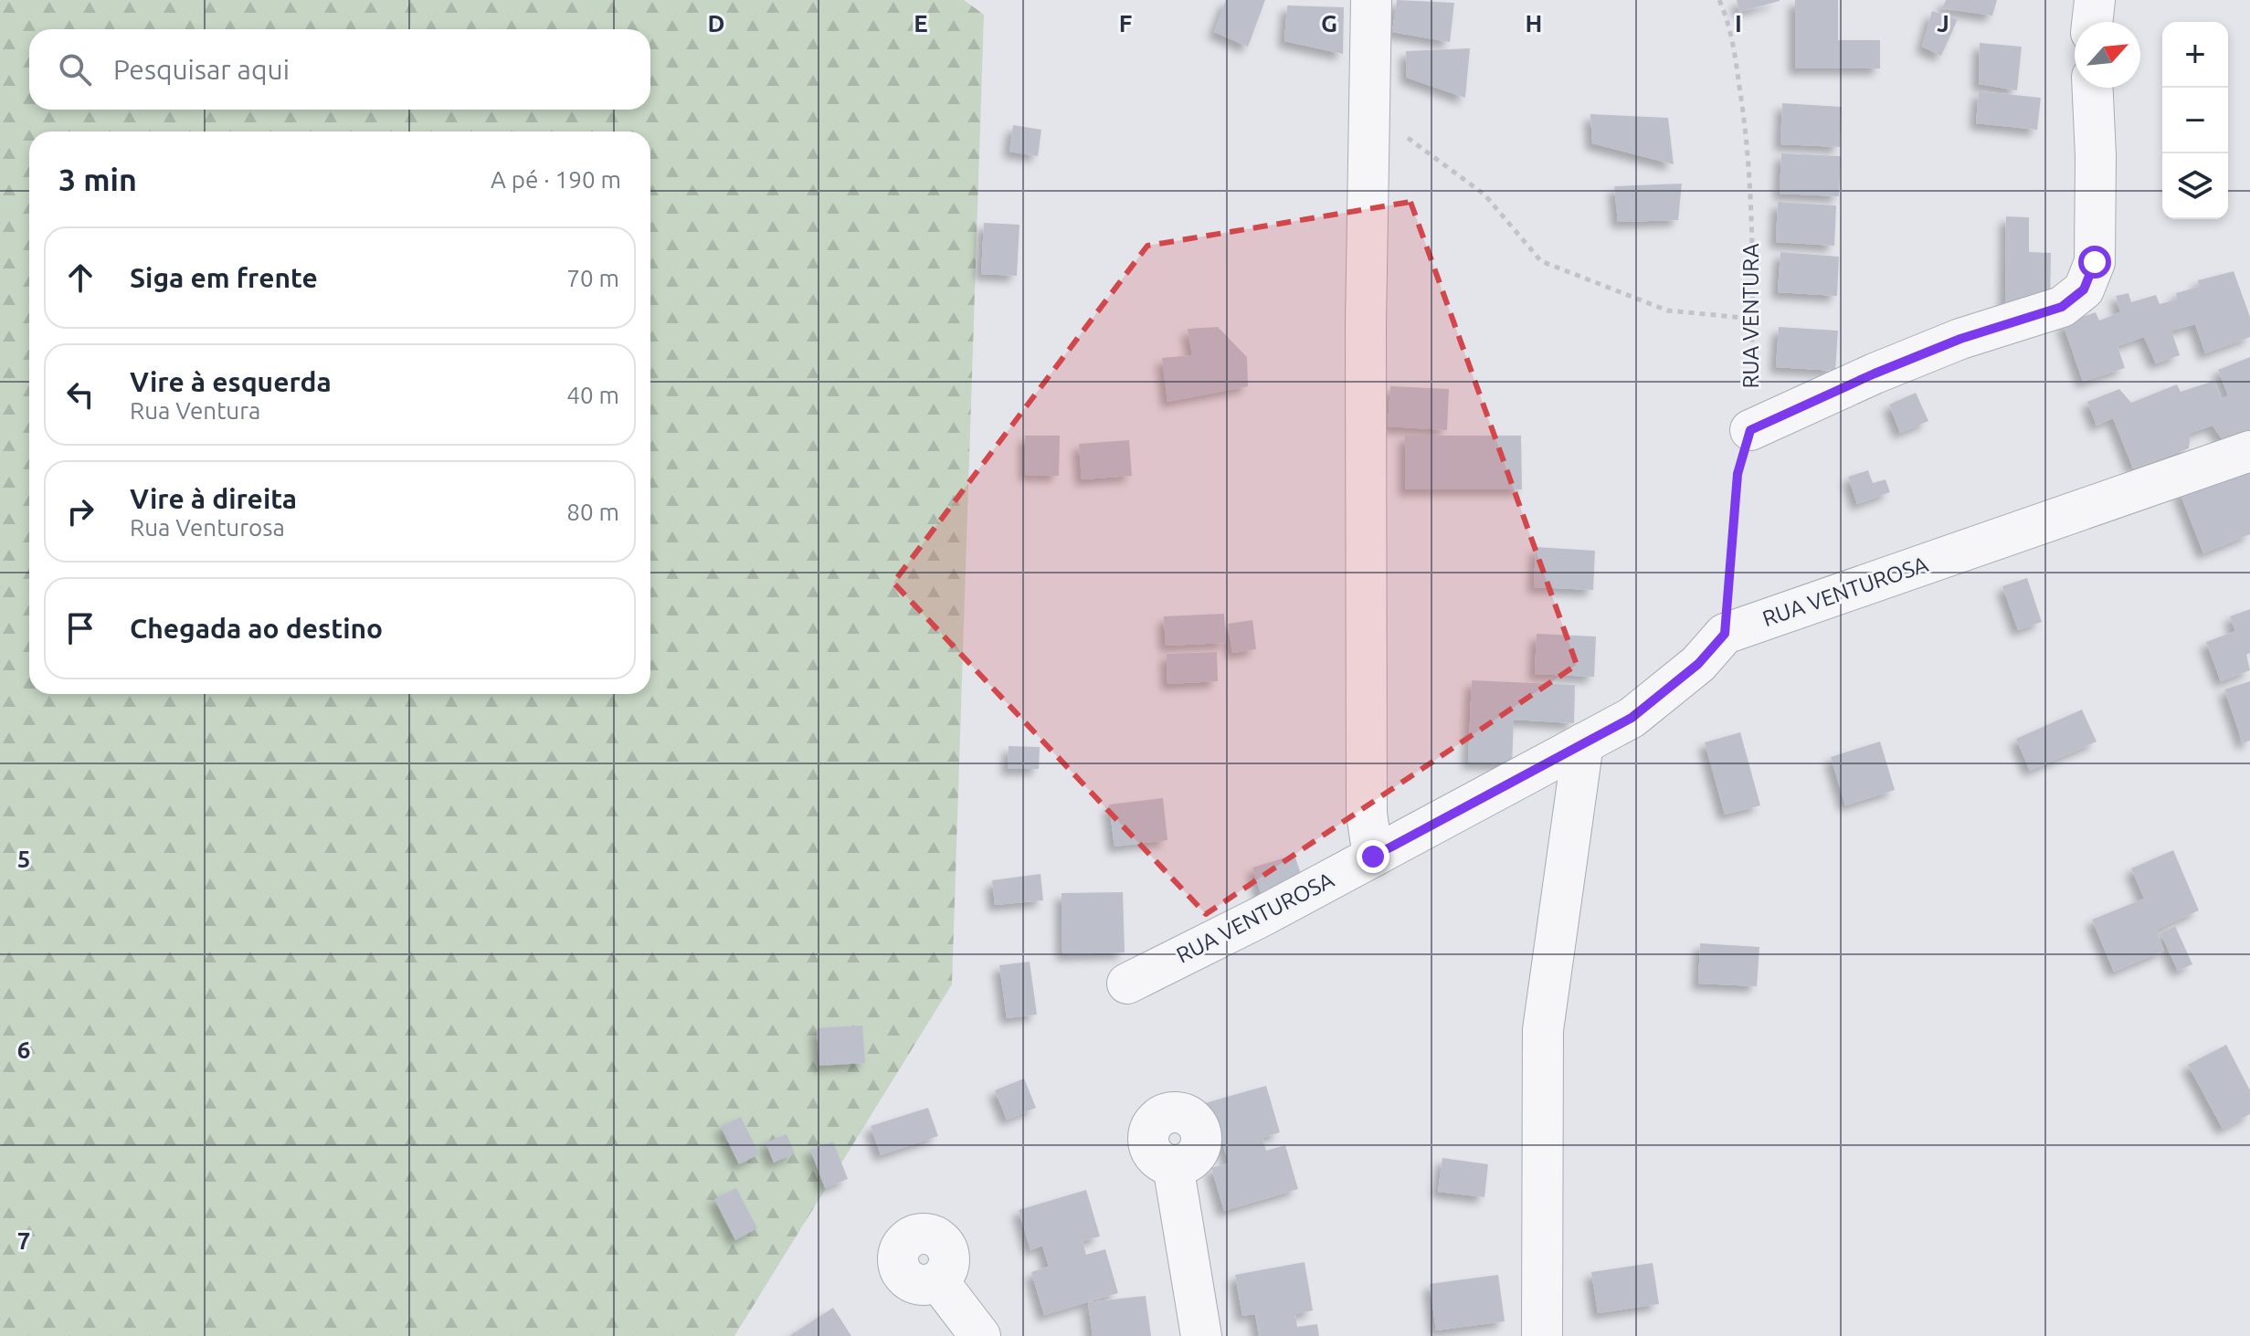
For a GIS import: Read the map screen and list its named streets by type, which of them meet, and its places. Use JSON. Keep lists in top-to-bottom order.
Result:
{
  "streets": {
    "street": ["RUA VENTUROSA"],
    "path": ["RUA VENTURA"]
  },
  "crossings": [
    ["RUA VENTURA", "RUA VENTUROSA"]
  ],
  "north": "top right",
  "page": {
    "map_buttons": ["+", "−"],
    "search": "Pesquisar aqui",
    "heading": ["3 min", "A pé · 190 m"],
    "list": [
      ["Siga em frente", "70 m"],
      ["Vire à esquerda", "Rua Ventura", "40 m"],
      ["Vire à direita", "Rua Venturosa", "80 m"],
      "Chegada ao destino"
    ]
  },
  "grid": {
    "columns": [
      "D",
      "E",
      "F",
      "G",
      "H",
      "I",
      "J"
    ],
    "rows": ["5", "6", "7"]
  }
}
